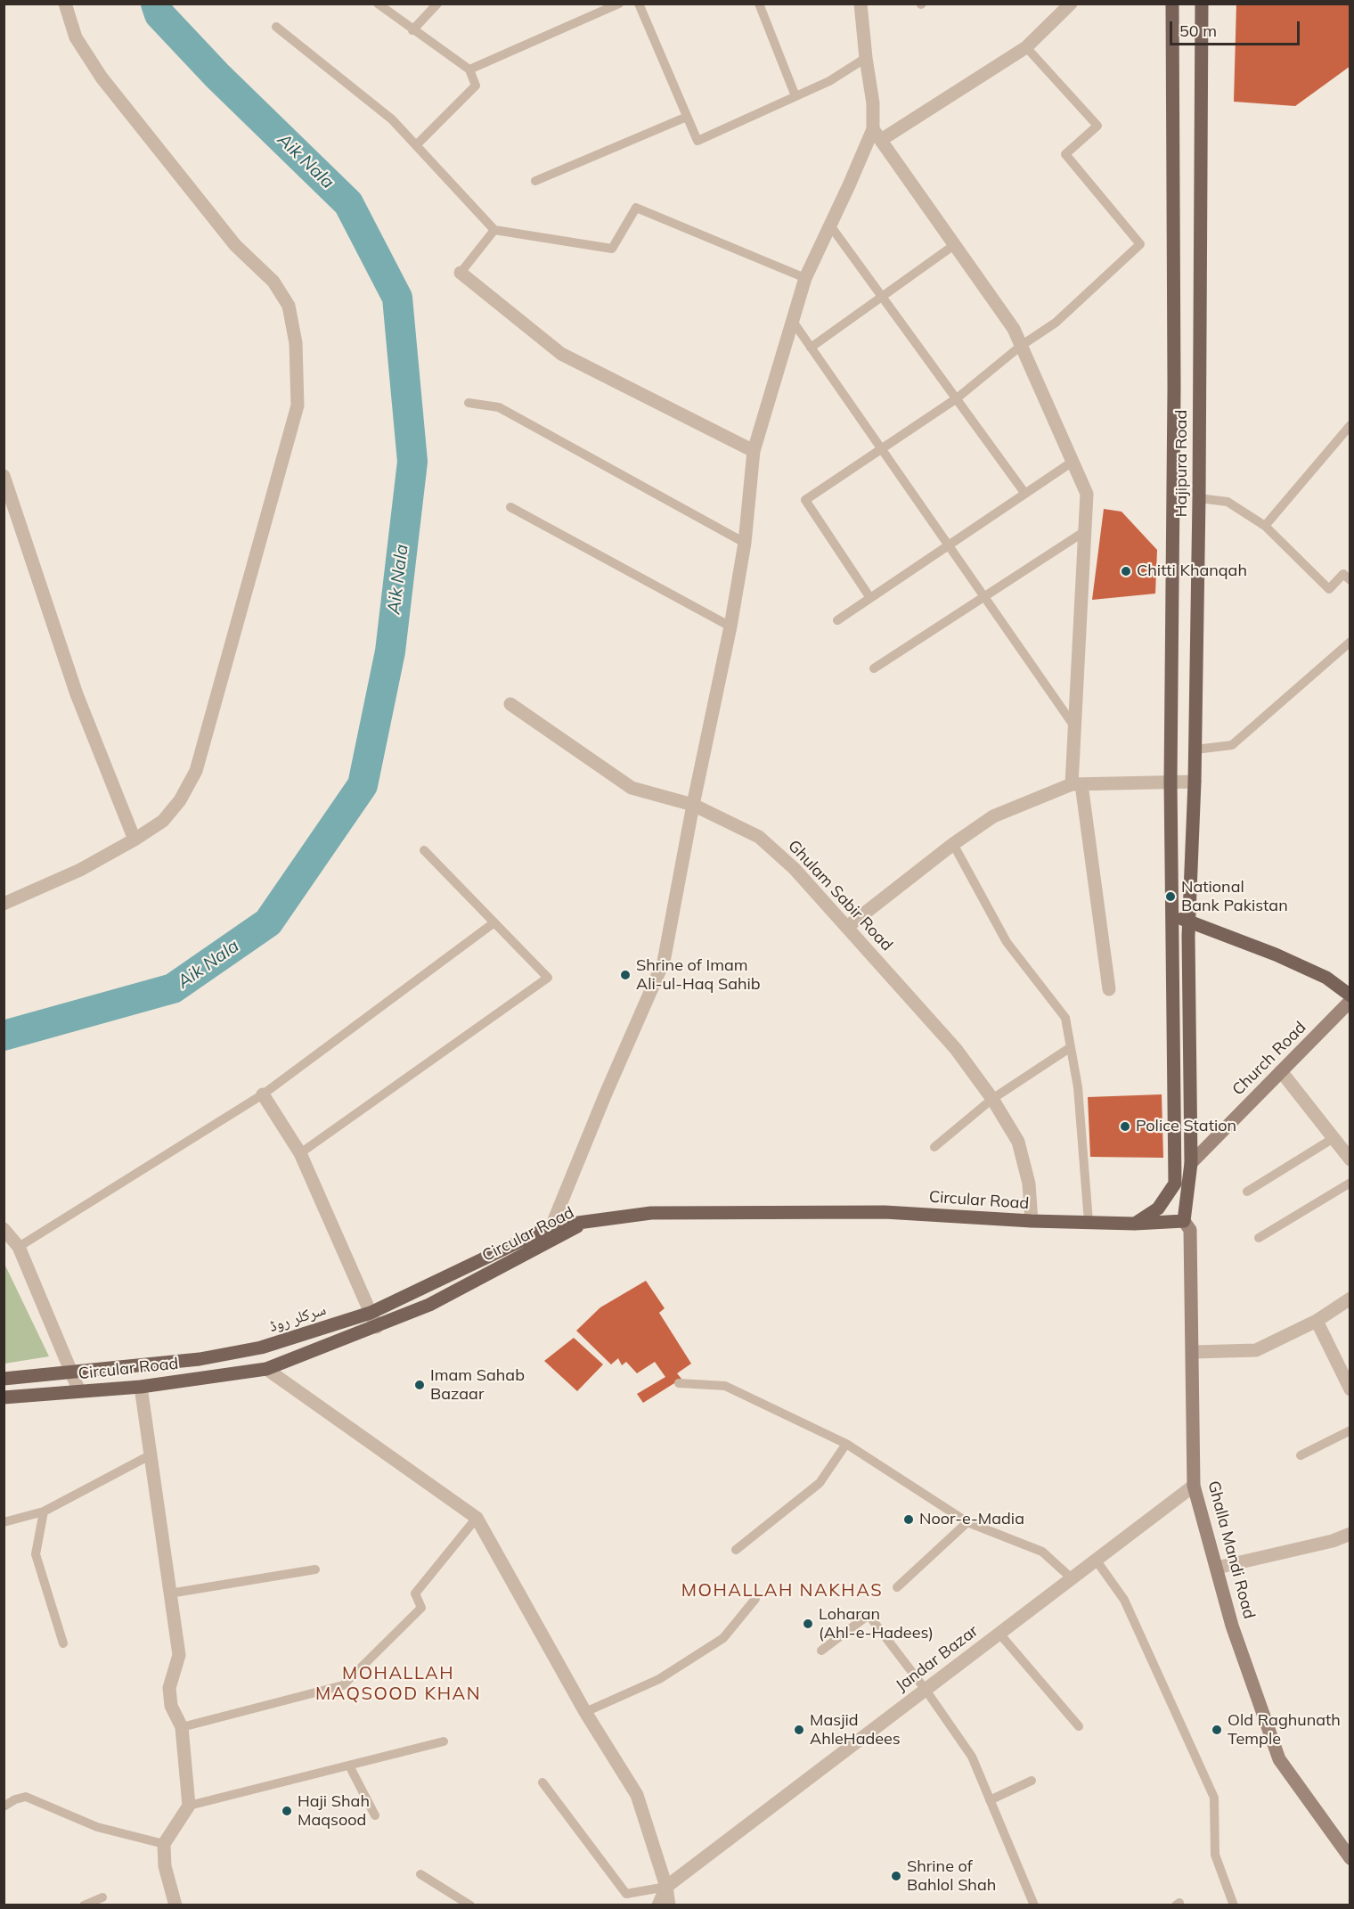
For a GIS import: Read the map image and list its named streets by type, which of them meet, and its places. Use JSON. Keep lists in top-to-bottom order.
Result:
{
  "streets": {
    "main road": [
      "Hajipura Road",
      "Church Road",
      "Circular Road",
      "سرکلر روڈ",
      "Ghalla Mandi Road"
    ],
    "street": ["Ghulam Sabir Road", "Jandar Bazar"]
  },
  "crossings": [
    ["Hajipura Road", "Church Road"],
    ["Hajipura Road", "Circular Road"],
    ["Hajipura Road", "Ghalla Mandi Road"],
    ["Ghulam Sabir Road", "Circular Road"],
    ["Circular Road", "سرکلر روڈ"],
    ["Circular Road", "Ghalla Mandi Road"],
    ["Ghalla Mandi Road", "Jandar Bazar"]
  ],
  "districts": ["MOHALLAH NAKHAS", "MOHALLAH MAQSOOD KHAN"],
  "water": ["Aik Nala"],
  "places": [
    "Chitti Khanqah",
    "National Bank Pakistan",
    "Shrine of Imam Ali-ul-Haq Sahib",
    "Police Station",
    "Imam Sahab Bazaar",
    "Noor-e-Madia",
    "Loharan (Ahl-e-Hadees)",
    "Masjid AhleHadees",
    "Old Raghunath Temple",
    "Haji Shah Maqsood",
    "Shrine of Bahlol Shah"
  ],
  "scale_bar": "50 m"
}
